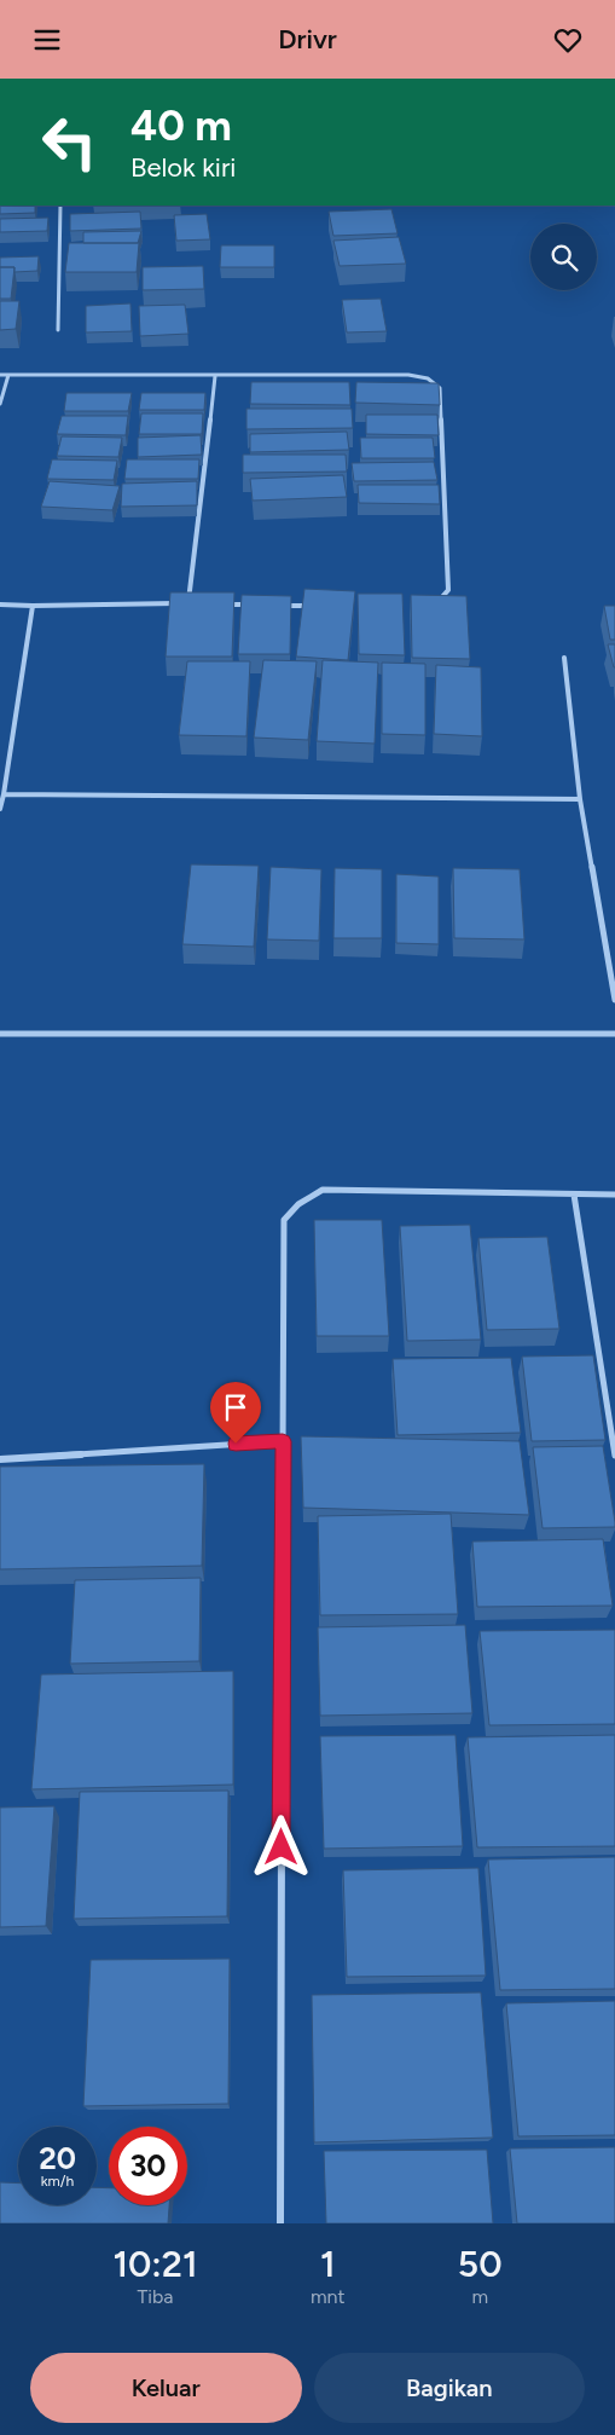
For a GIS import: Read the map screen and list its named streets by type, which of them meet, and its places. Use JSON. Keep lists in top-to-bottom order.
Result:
{
  "page": {
    "header": "Drivr",
    "turn": ["40 m", "Belok kiri"],
    "speed": "20 km/h",
    "limit": "30",
    "eta": [
      "10:21",
      "Tiba",
      "1",
      "mnt",
      "50",
      "m"
    ],
    "buttons": ["Keluar", "Bagikan"]
  }
}
